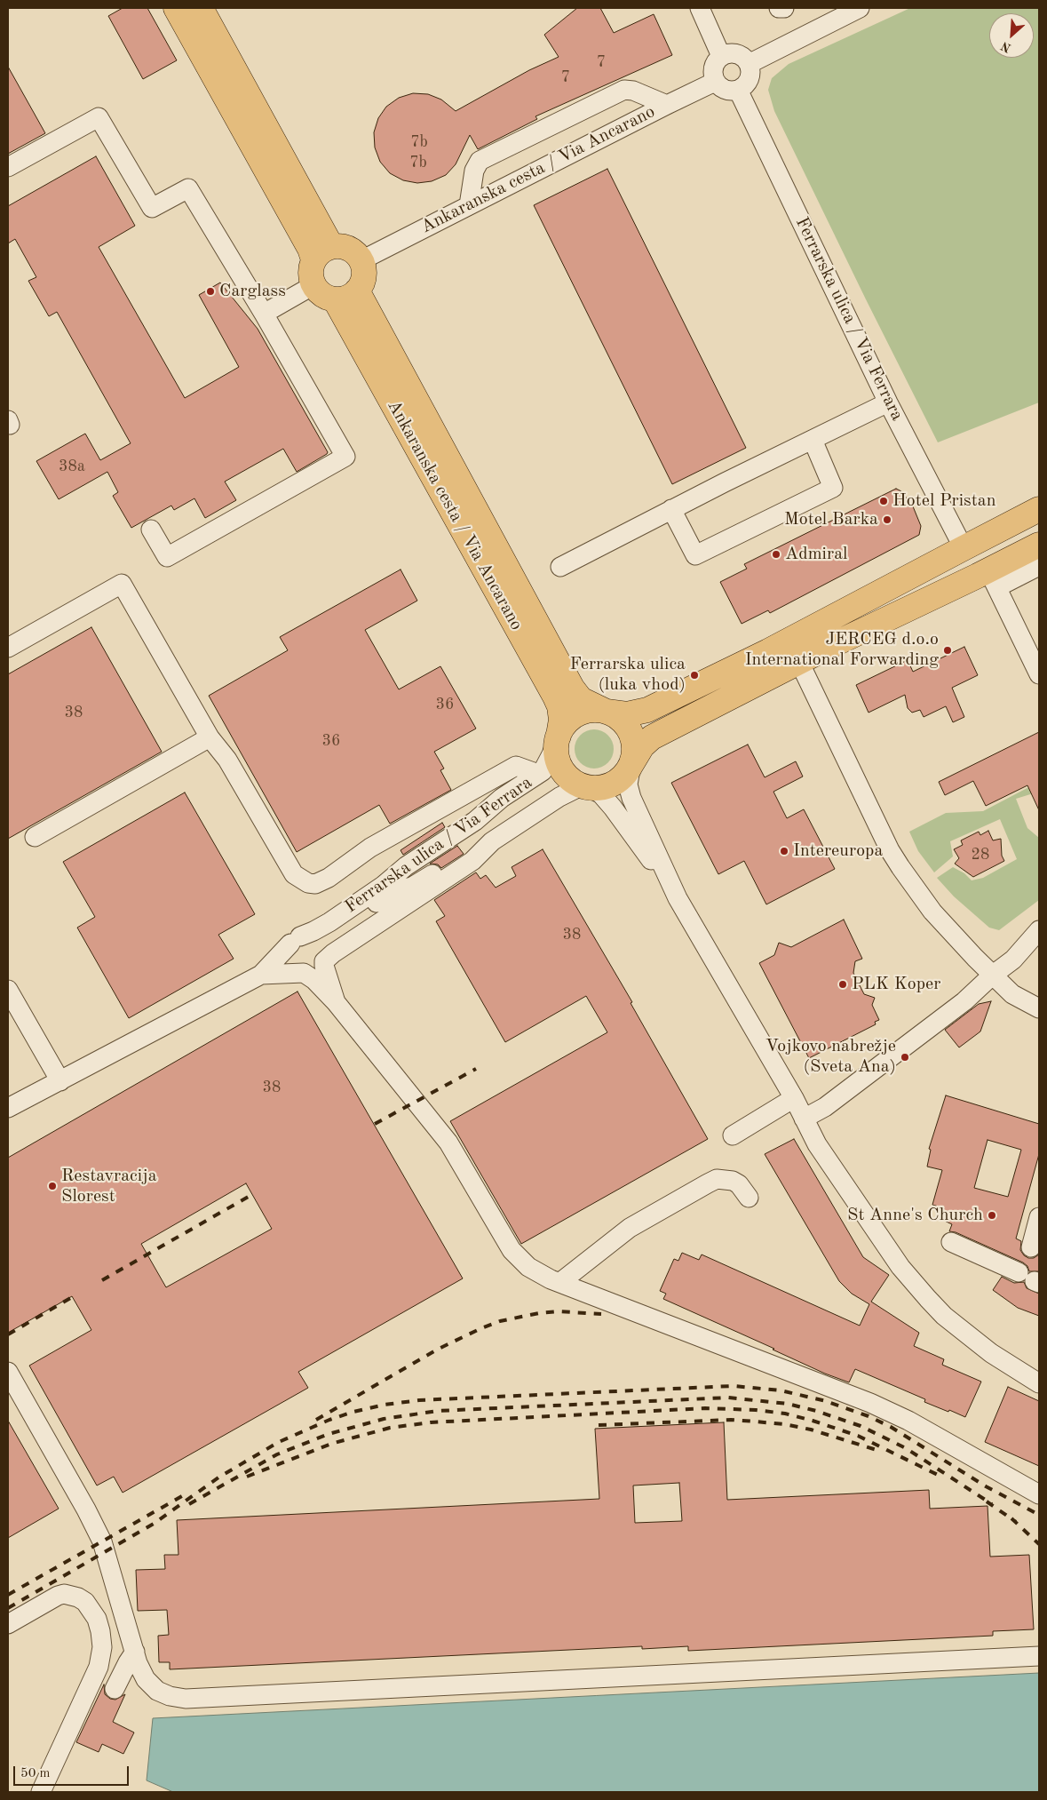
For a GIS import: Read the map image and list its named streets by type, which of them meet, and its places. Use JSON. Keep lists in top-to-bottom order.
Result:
{
  "streets": {
    "main road": ["Ankaranska cesta / Via Ancarano"],
    "street": ["Ferrarska ulica / Via Ferrara"]
  },
  "crossings": [
    ["Ankaranska cesta / Via Ancarano", "Ferrarska ulica / Via Ferrara"]
  ],
  "places": [
    "Carglass",
    "Hotel Pristan",
    "Motel Barka",
    "Admiral",
    "JERCEG d.o.o International Forwarding",
    "Ferrarska ulica (luka vhod)",
    "Intereuropa",
    "PLK Koper",
    "Vojkovo nabrežje (Sveta Ana)",
    "Restavracija Slorest",
    "St Anne's Church"
  ],
  "house_numbers": [
    "7",
    "7",
    "7b",
    "7b",
    "38a",
    "36",
    "38",
    "36",
    "28",
    "38",
    "38"
  ],
  "scale_bar": "50 m",
  "north": "bottom left"
}
